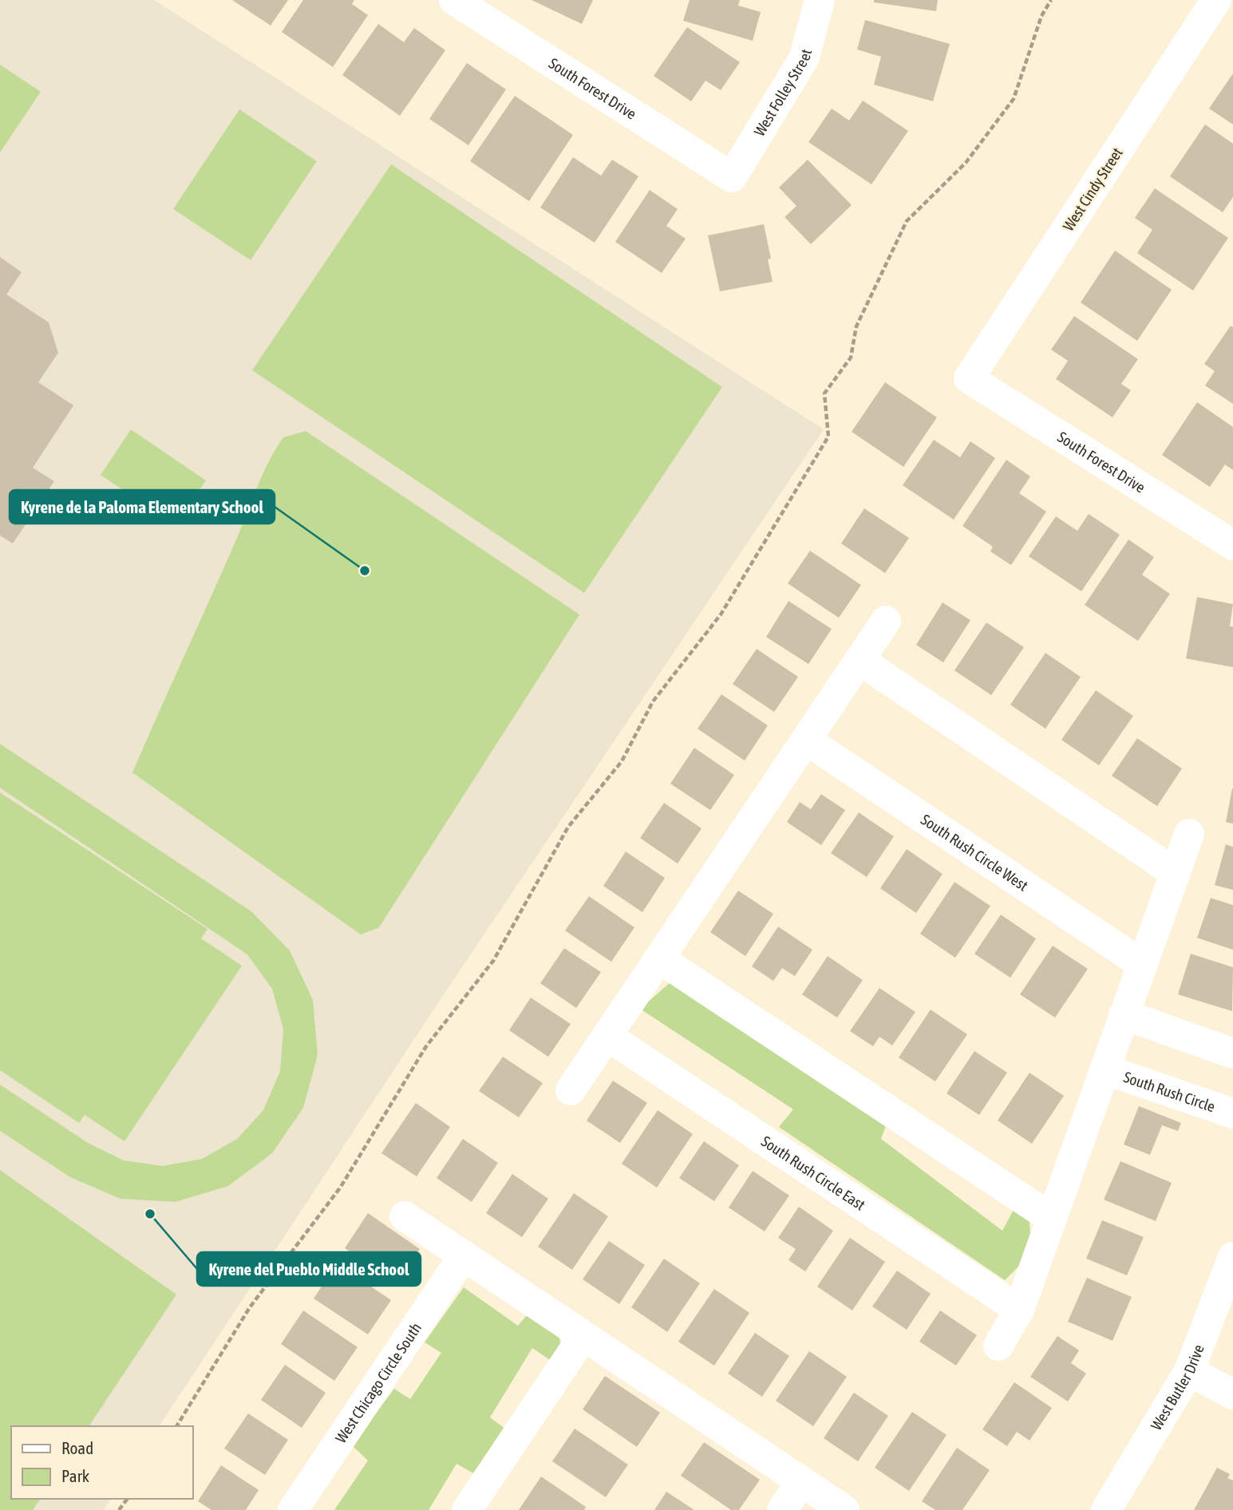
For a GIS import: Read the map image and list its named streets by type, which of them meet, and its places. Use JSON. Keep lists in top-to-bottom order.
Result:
{
  "streets": {
    "street": [
      "South Forest Drive",
      "West Folley Street",
      "West Cindy Street",
      "South Rush Circle West",
      "South Rush Circle",
      "South Rush Circle East",
      "West Chicago Circle South",
      "West Butler Drive"
    ]
  },
  "crossings": [
    ["South Forest Drive", "West Folley Street"],
    ["South Forest Drive", "West Cindy Street"]
  ],
  "places": ["Kyrene de la Paloma Elementary School", "Kyrene del Pueblo Middle School"],
  "legend": ["Road", "Park"]
}
